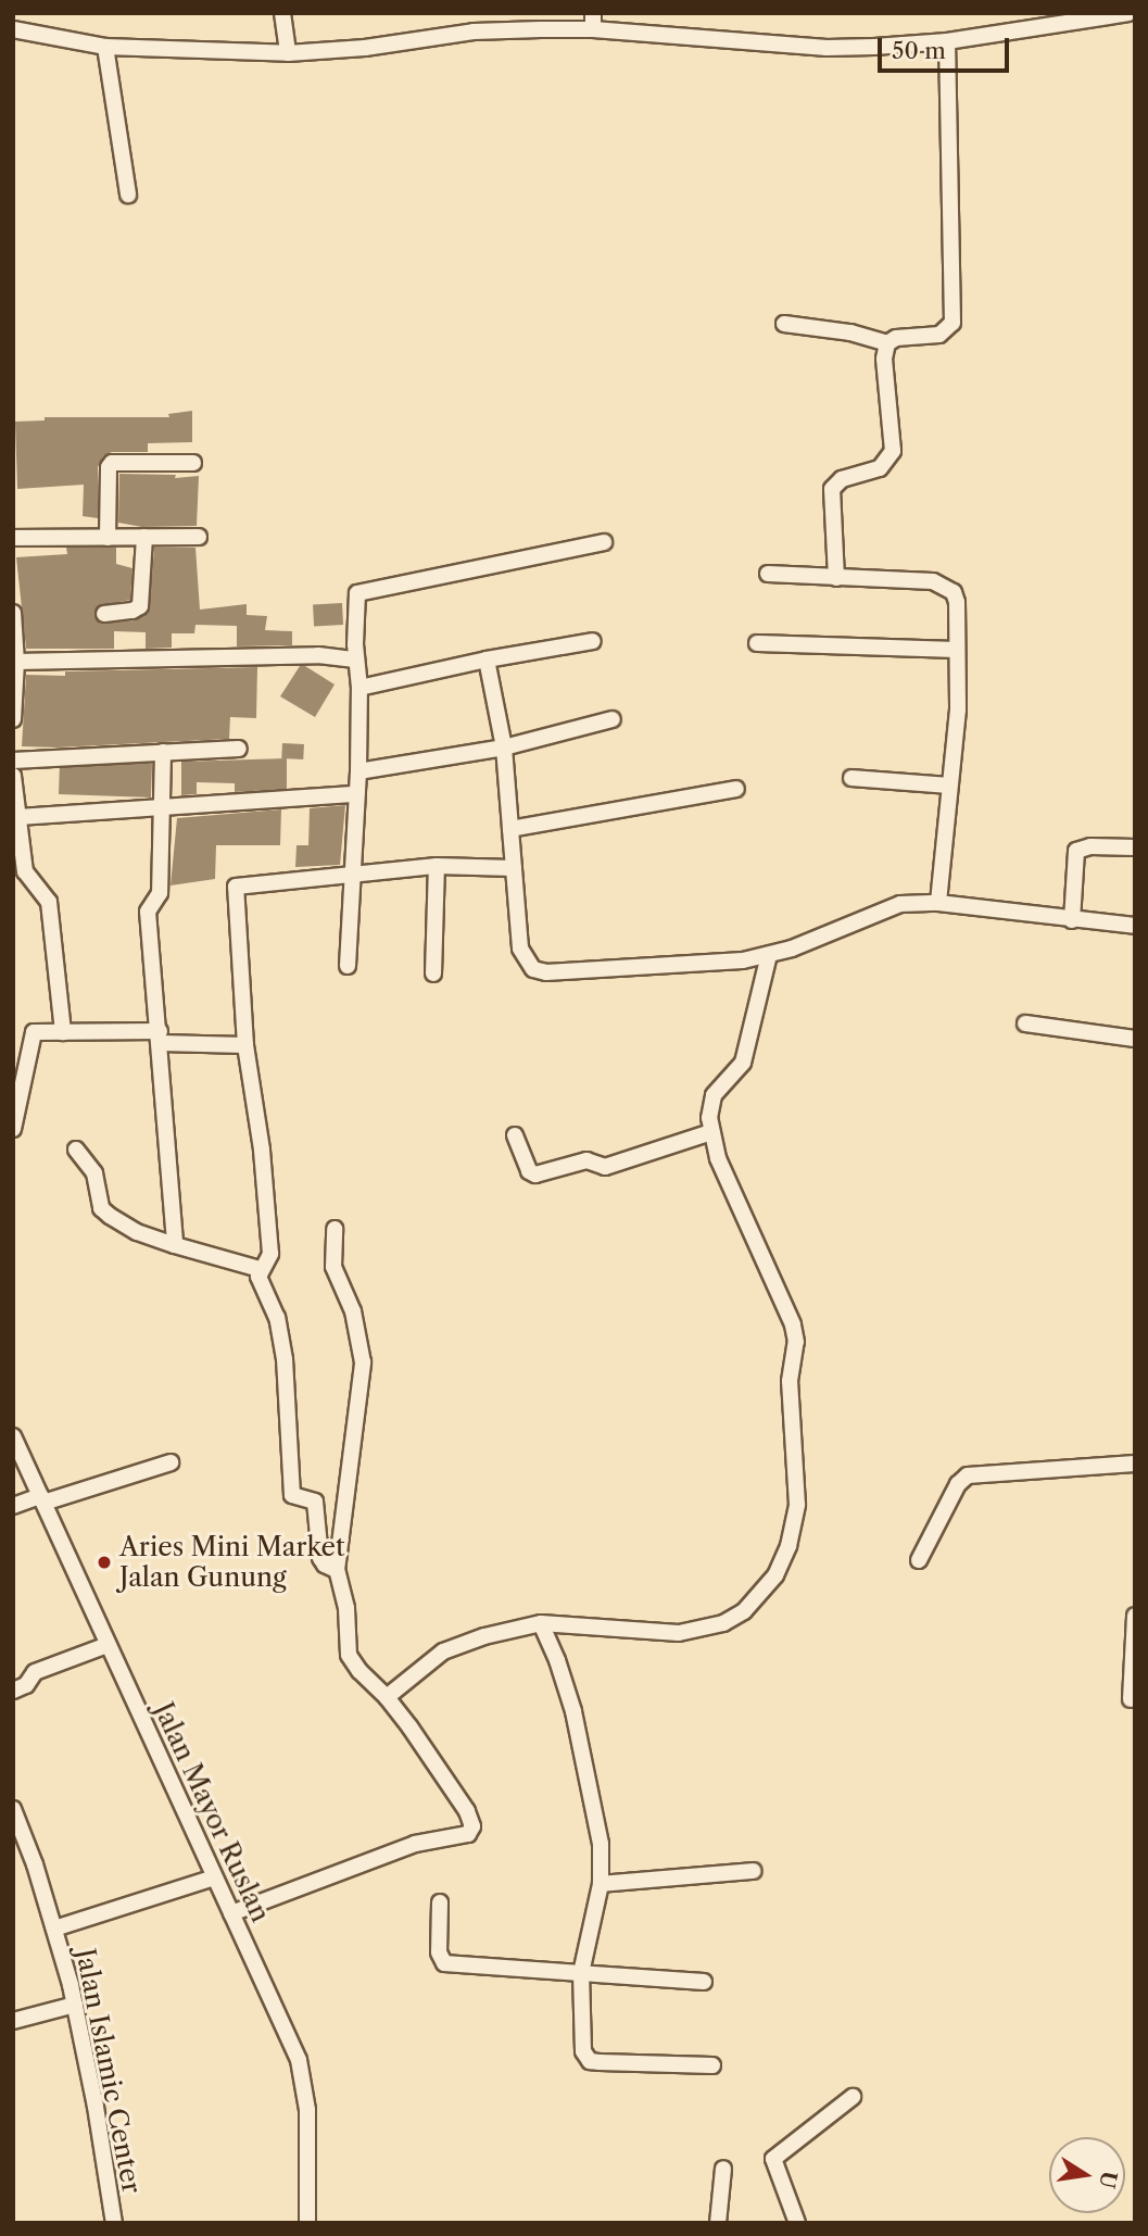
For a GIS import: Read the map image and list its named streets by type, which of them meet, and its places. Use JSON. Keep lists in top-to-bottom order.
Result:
{
  "streets": {
    "street": ["Jalan Mayor Ruslan", "Jalan Islamic Center"]
  },
  "places": ["Aries Mini Market Jalan Gunung"],
  "scale_bar": "50 m",
  "north": "right"
}
